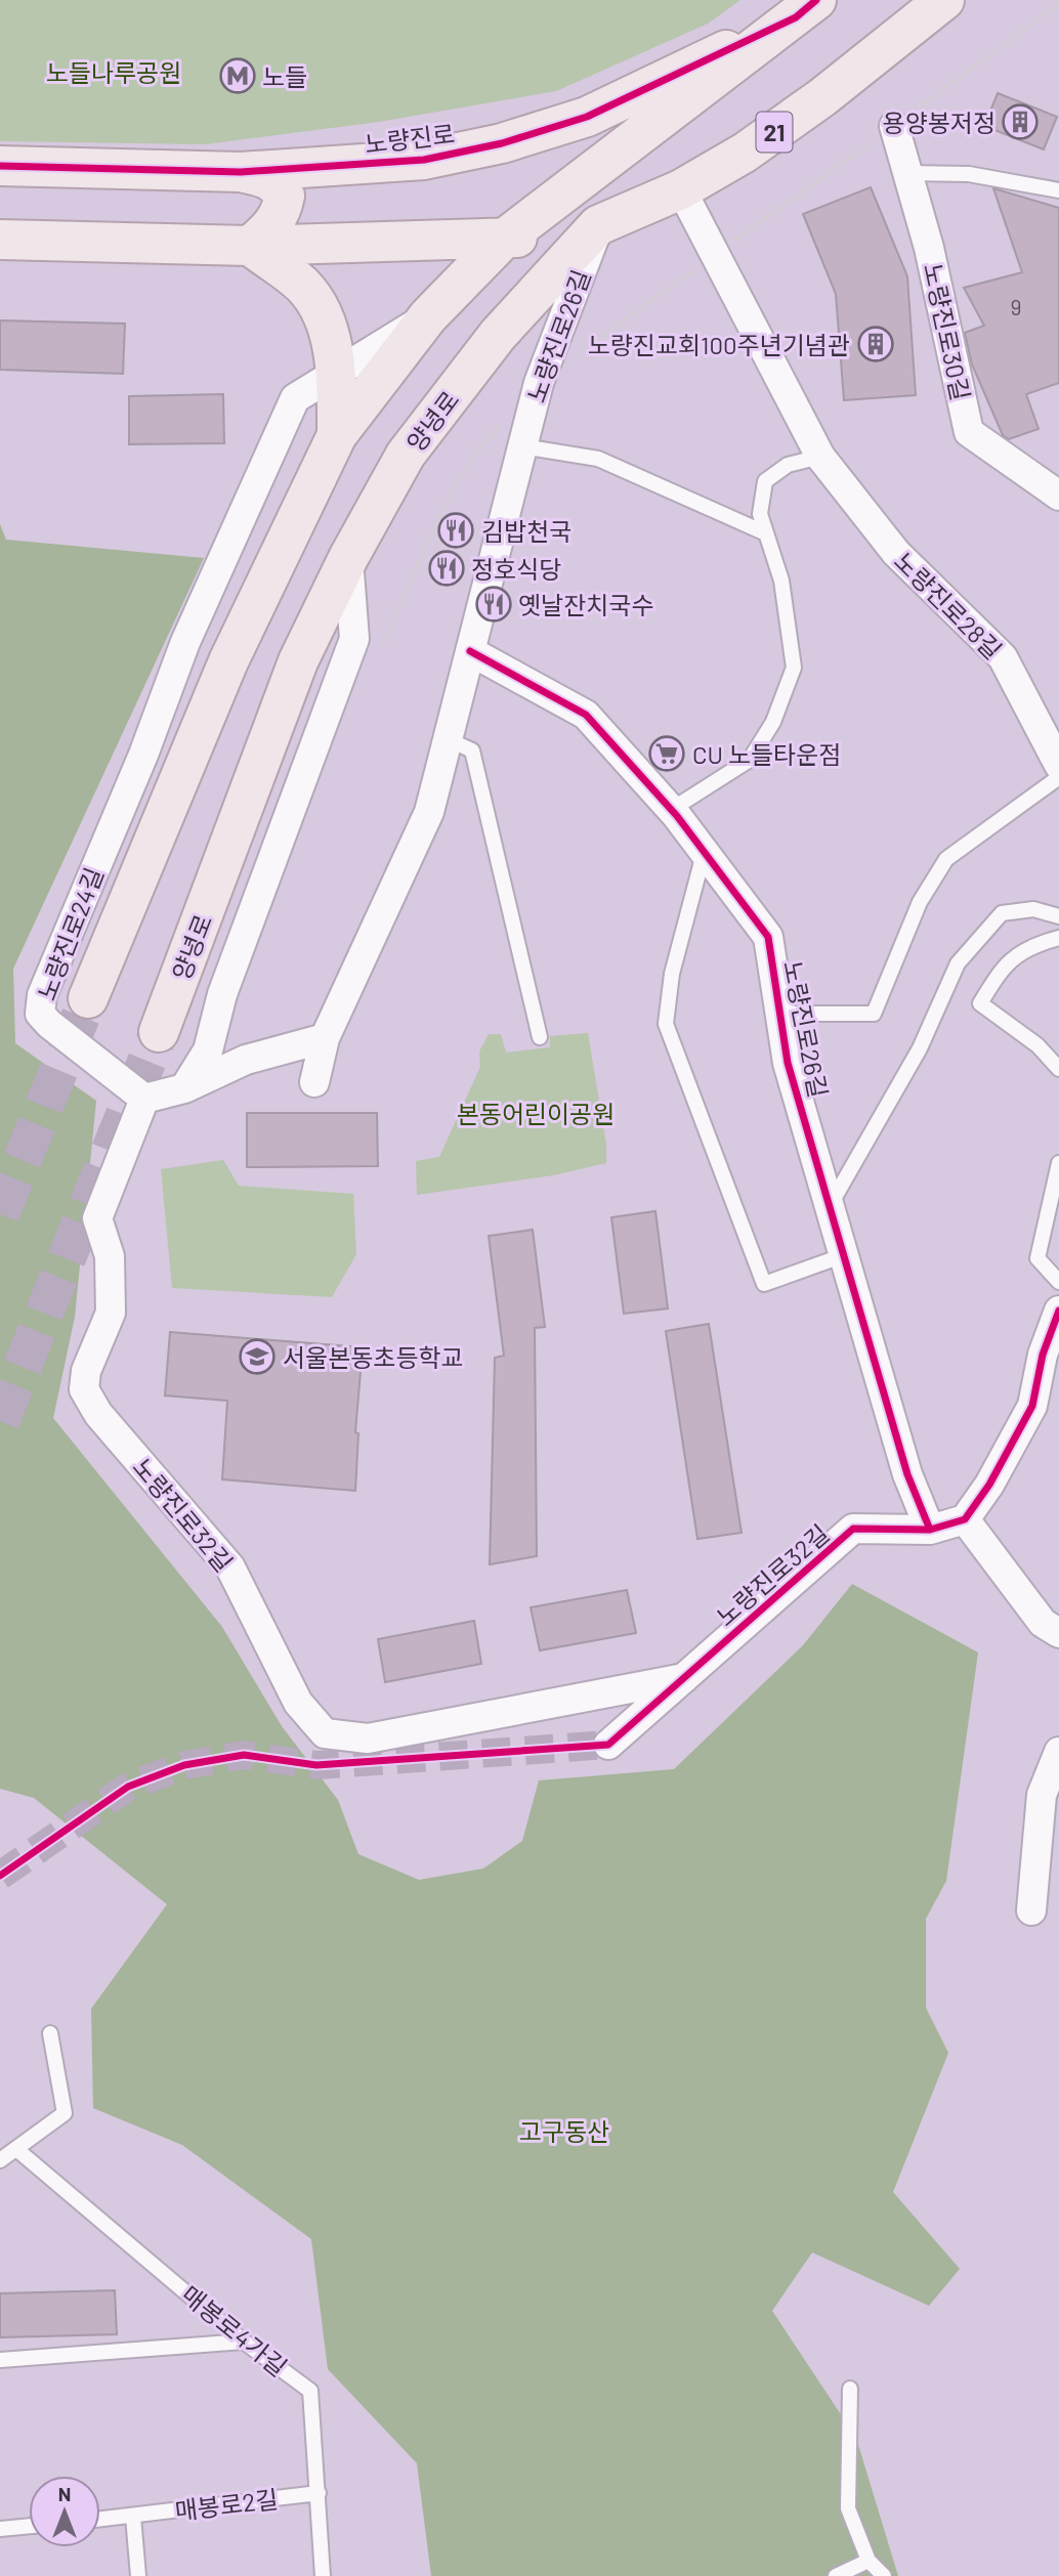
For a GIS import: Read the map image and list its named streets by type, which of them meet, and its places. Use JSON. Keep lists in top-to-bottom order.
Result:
{
  "streets": {
    "main road": ["21", "노량진로", "양녕로"],
    "street": [
      "노량진로30길",
      "노량진로26길",
      "노량진로28길",
      "노량진로24길",
      "노량진로32길"
    ],
    "lane": ["매봉로4가길", "매봉로2길"]
  },
  "crossings": [
    ["21", "노량진로26길"],
    ["21", "양녕로"],
    ["노량진로26길", "양녕로"],
    ["노량진로26길", "노량진로32길"],
    ["양녕로", "노량진로28길"],
    ["노량진로24길", "노량진로32길"],
    ["매봉로4가길", "매봉로2길"]
  ],
  "parks": ["노들나루공원", "본동어린이공원", "고구동산"],
  "places": {
    "metro station": ["노들"],
    "building": ["용양봉저정", "노량진교회100주년기념관"],
    "restaurant": ["김밥천국", "정호식당", "옛날잔치국수"],
    "supermarket": ["CU 노들타운점"],
    "school or university": ["서울본동초등학교"]
  },
  "house_numbers": ["9"],
  "north": "top"
}
